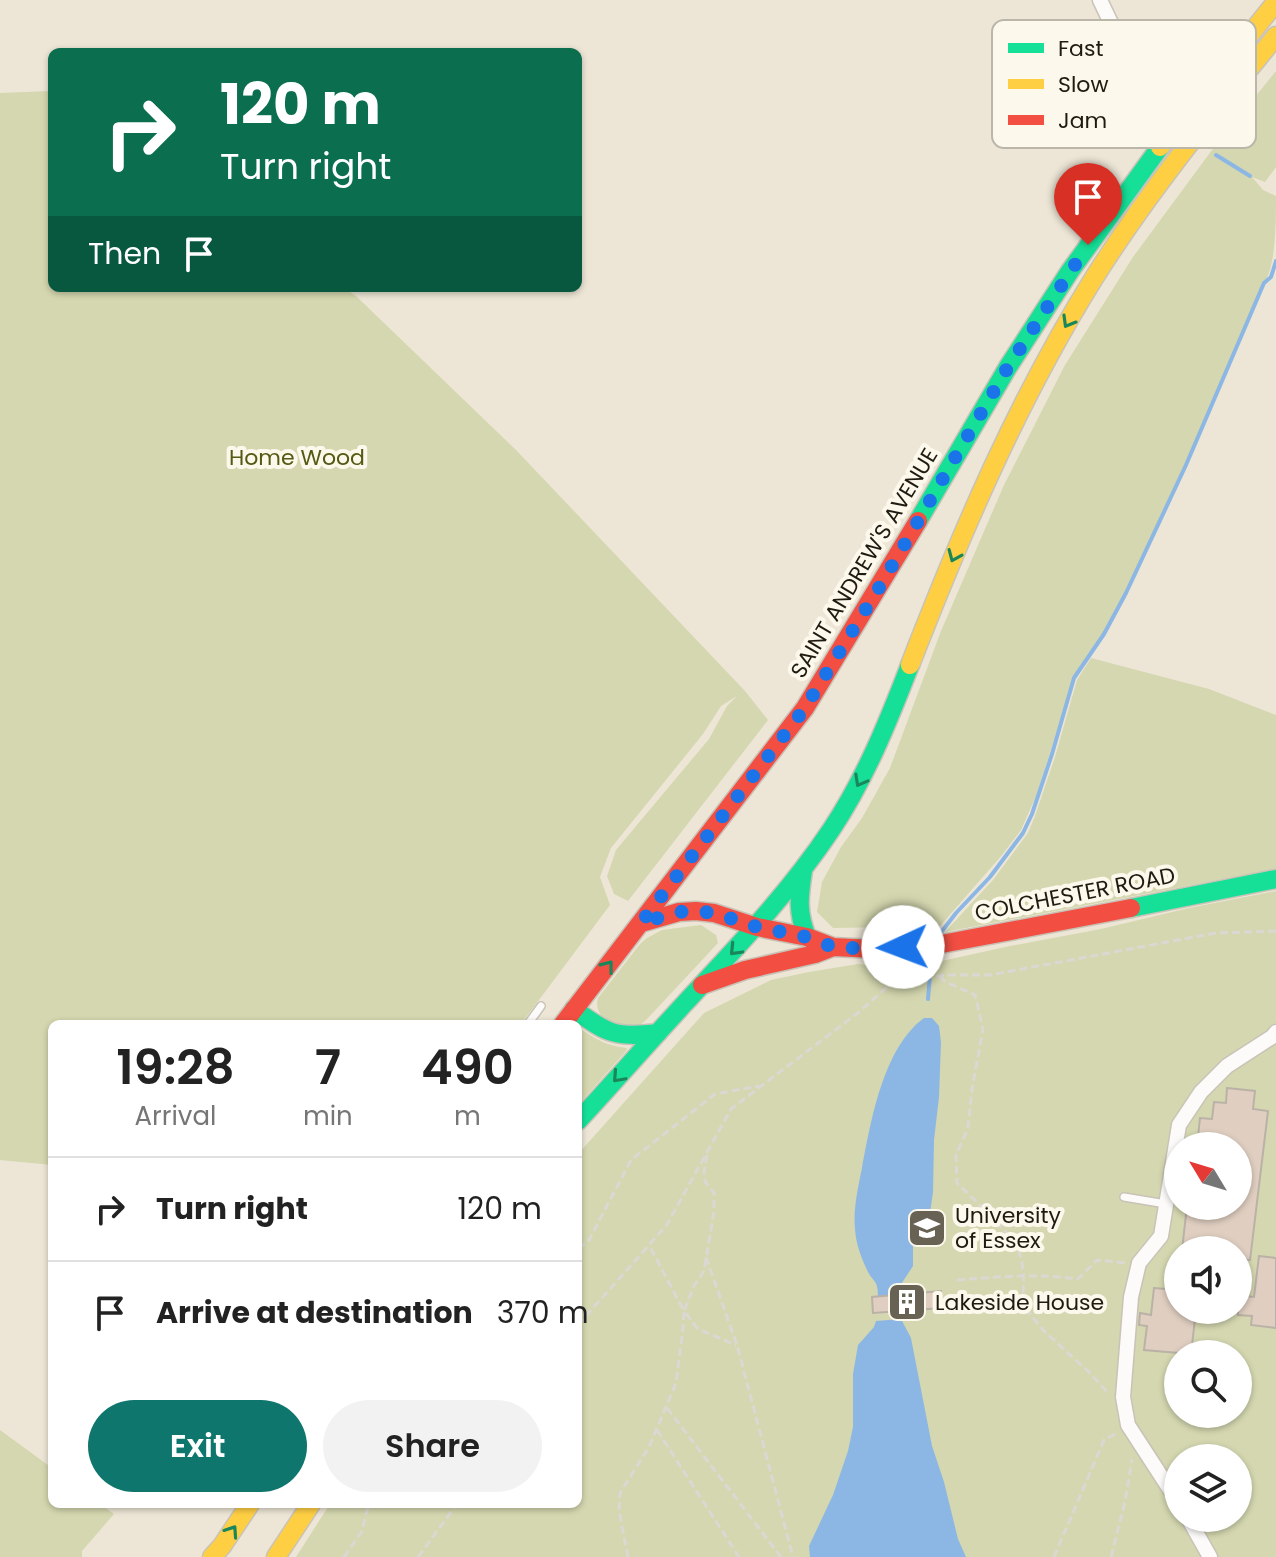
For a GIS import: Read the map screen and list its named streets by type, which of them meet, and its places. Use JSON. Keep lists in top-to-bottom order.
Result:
{
  "streets": {
    "main road": ["SAINT ANDREW'S AVENUE", "COLCHESTER ROAD"]
  },
  "crossings": [
    ["SAINT ANDREW'S AVENUE", "COLCHESTER ROAD"]
  ],
  "parks": ["Home Wood"],
  "places": {
    "school or university": ["University of Essex"],
    "building": ["Lakeside House"]
  },
  "legend": ["Fast", "Slow", "Jam"],
  "north": "top left",
  "page": {
    "turn": ["120 m", "Turn right"],
    "then": "Then",
    "eta": [
      "19:28",
      "Arrival",
      "7",
      "min",
      "490",
      "m"
    ],
    "list": [
      {
        "name": "Turn right",
        "value": "120 m"
      },
      {
        "name": "Arrive at destination",
        "value": "370 m"
      }
    ],
    "buttons": ["Exit", "Share"]
  }
}
